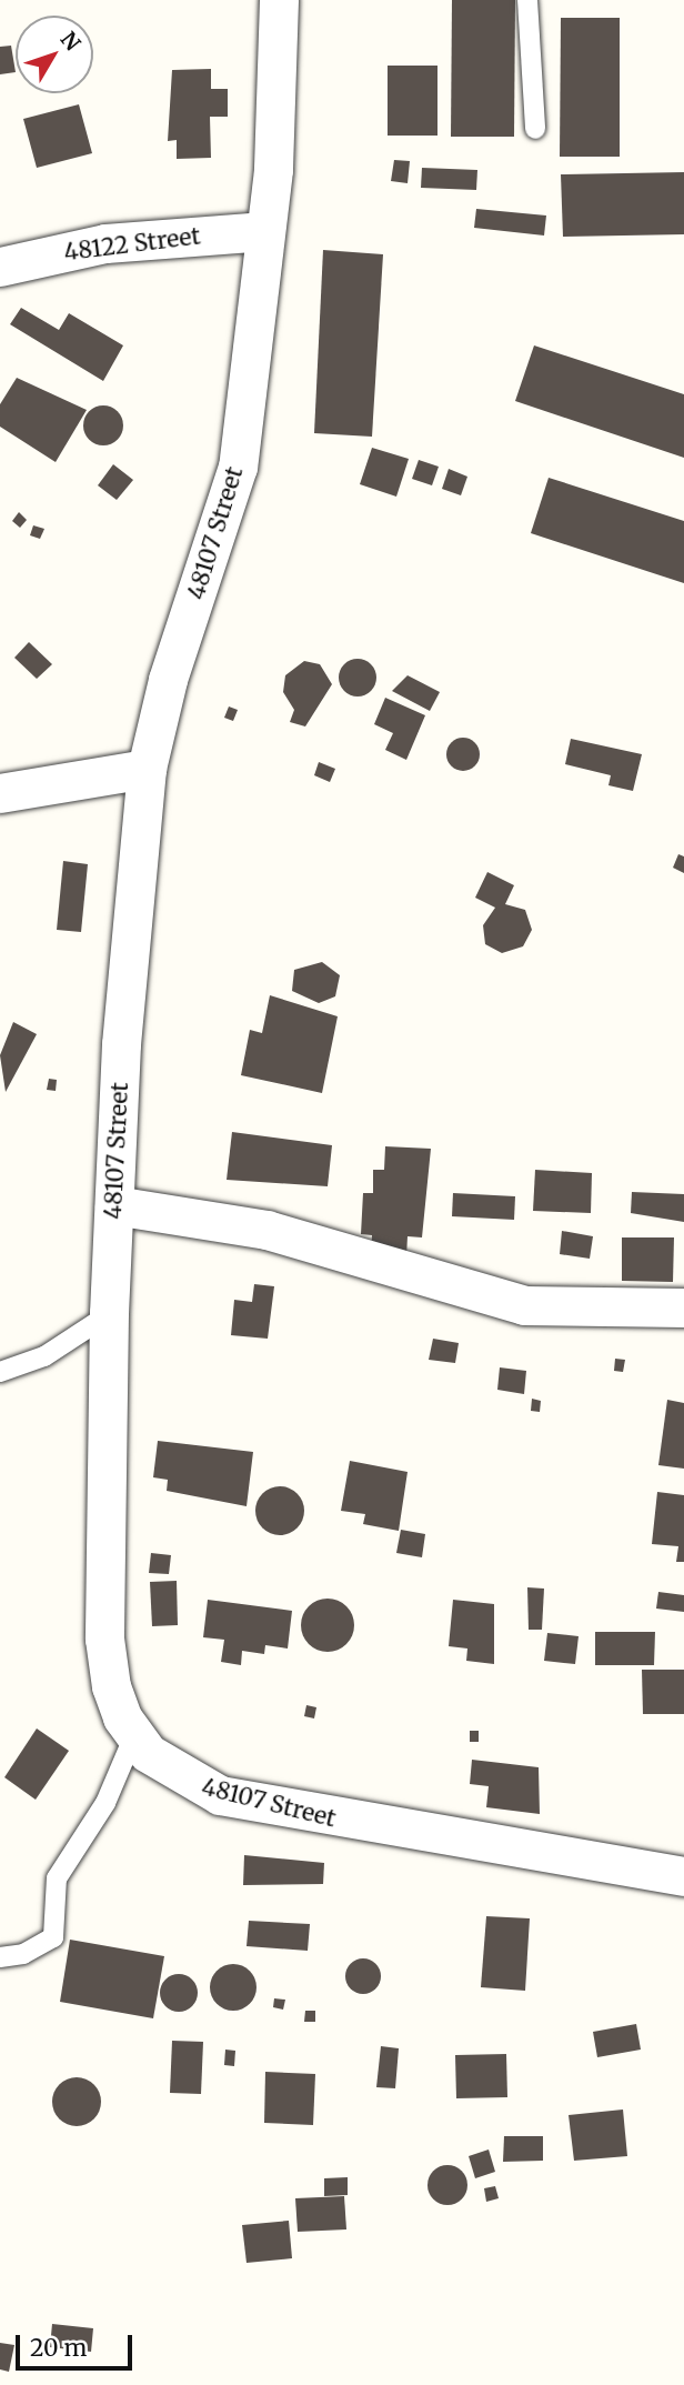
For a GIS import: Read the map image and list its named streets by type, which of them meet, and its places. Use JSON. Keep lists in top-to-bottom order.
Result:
{
  "streets": {
    "street": ["48122 Street", "48107 Street"]
  },
  "crossings": [
    ["48122 Street", "48107 Street"]
  ],
  "scale_bar": "20 m",
  "north": "top right"
}
